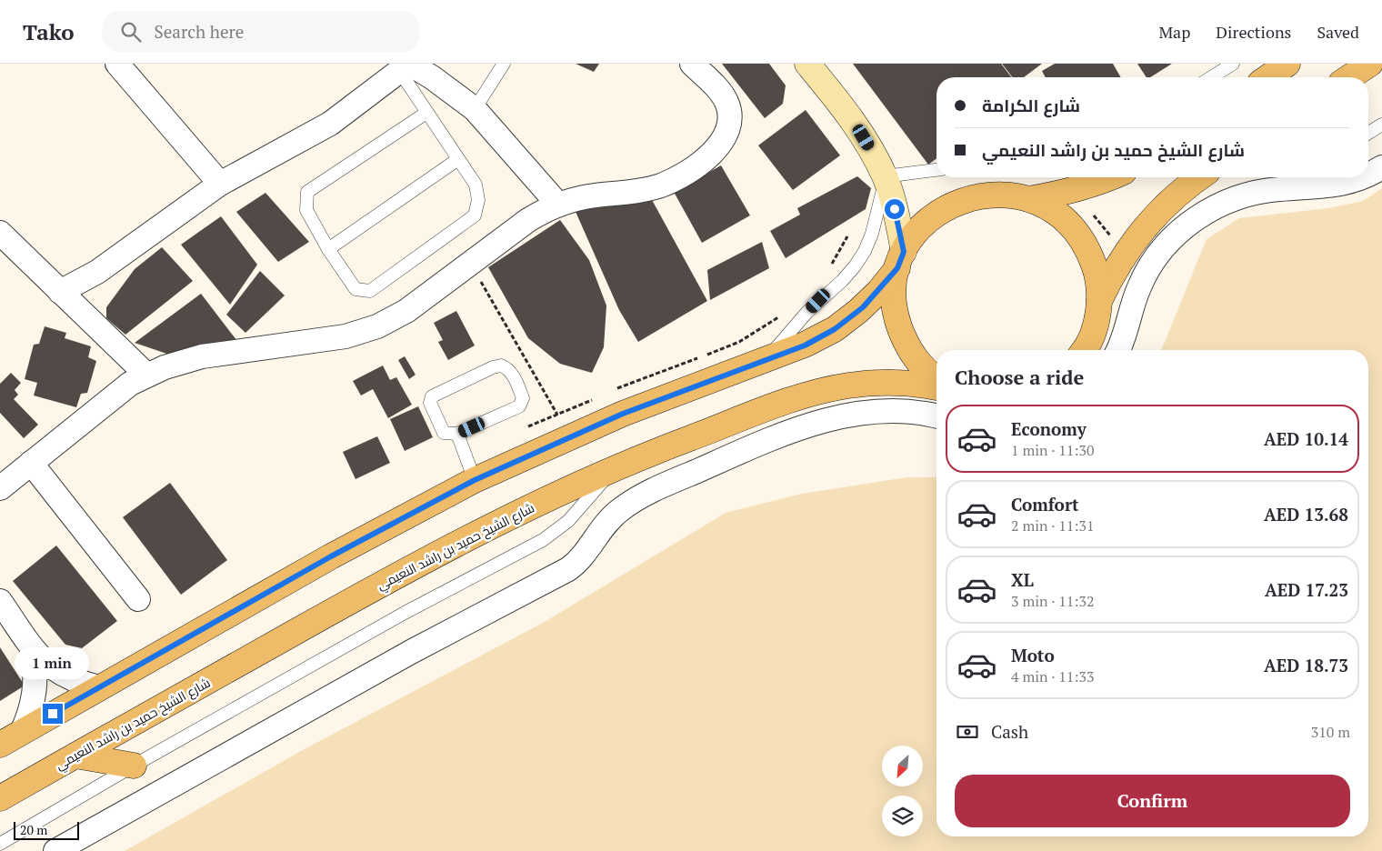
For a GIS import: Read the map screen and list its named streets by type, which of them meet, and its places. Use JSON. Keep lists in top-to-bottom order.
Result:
{
  "streets": {
    "main road": ["شارع الشيخ حميد بن راشد النعيمي"]
  },
  "scale_bar": "20 m",
  "north": "bottom left",
  "page": {
    "header": "Tako",
    "search": "Search here",
    "nav": ["Map", "Directions", "Saved"],
    "banner": ["شارع الكرامة", "شارع الشيخ حميد بن راشد النعيمي"],
    "heading": "Choose a ride",
    "list": [
      {
        "name": "Economy",
        "note": "1 min · 11:30",
        "value": "AED 10.14"
      },
      {
        "name": "Comfort",
        "note": "2 min · 11:31",
        "value": "AED 13.68"
      },
      {
        "name": "XL",
        "note": "3 min · 11:32",
        "value": "AED 17.23"
      },
      {
        "name": "Moto",
        "note": "4 min · 11:33",
        "value": "AED 18.73"
      }
    ],
    "bubble": "1 min",
    "pay": ["Cash", "310 m"],
    "buttons": "Confirm",
    "scale": "20 m"
  }
}
